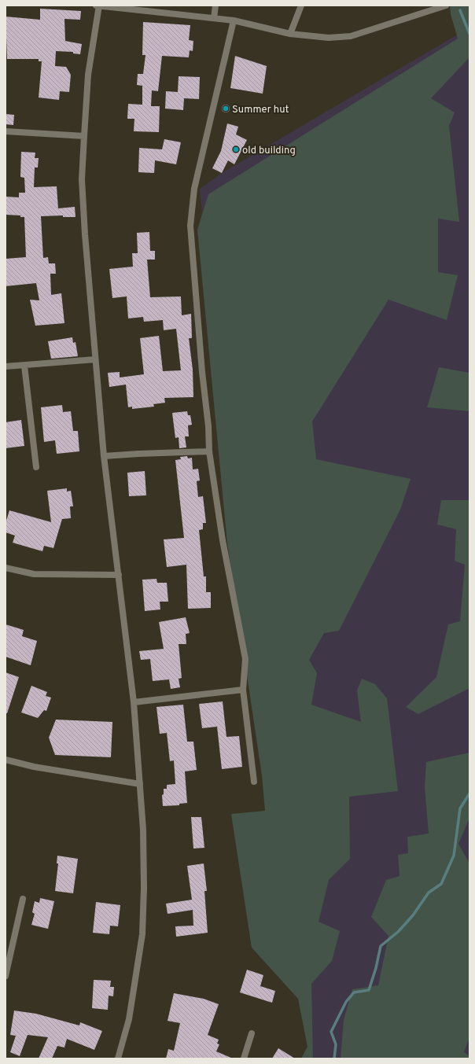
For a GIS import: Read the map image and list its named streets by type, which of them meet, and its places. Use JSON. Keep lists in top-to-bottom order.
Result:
{
  "places": ["Summer hut", "old building"]
}
